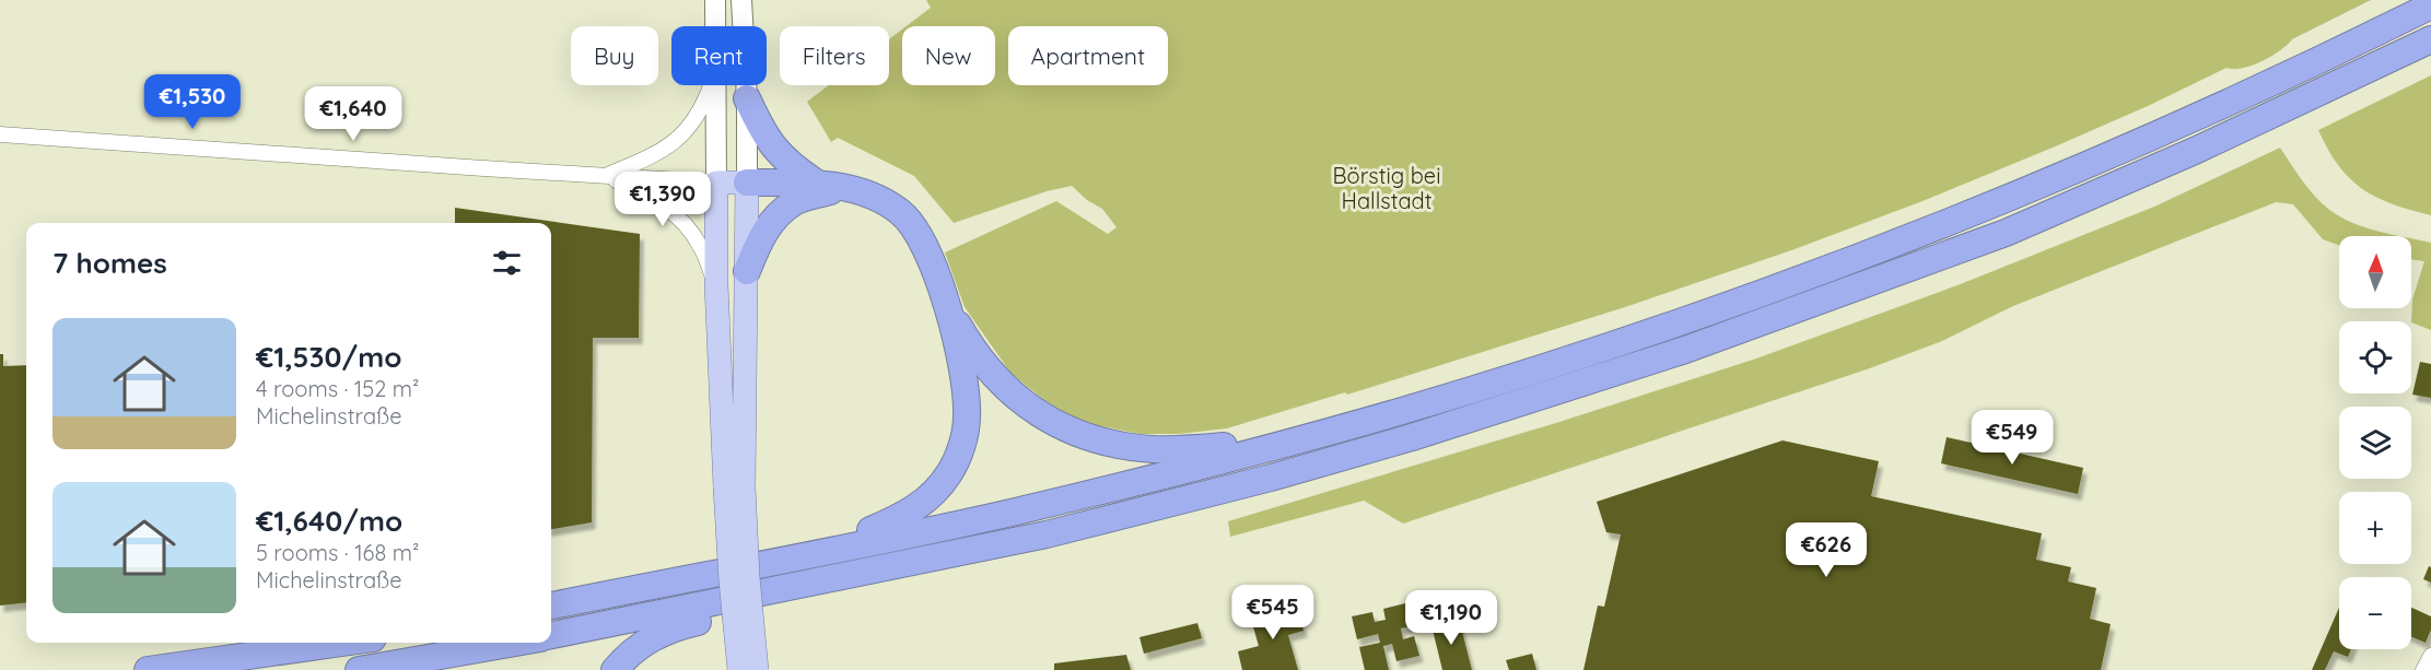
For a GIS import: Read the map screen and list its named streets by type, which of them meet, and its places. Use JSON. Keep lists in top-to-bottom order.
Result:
{
  "parks": ["Börstig bei Hallstadt"],
  "north": "top",
  "page": {
    "chip": [
      "Buy",
      "Rent",
      "Filters",
      "New",
      "Apartment"
    ],
    "price": [
      "€1,530",
      "€1,640",
      "€1,390",
      "€549",
      "€626",
      "€545",
      "€1,190"
    ],
    "heading": "7 homes",
    "map_buttons": ["+", "−"],
    "list": [
      {
        "name": "€1,530/mo",
        "note": "4 rooms · 152 m² · Michelinstraße"
      },
      {
        "name": "€1,640/mo",
        "note": "5 rooms · 168 m² · Michelinstraße"
      }
    ]
  }
}
